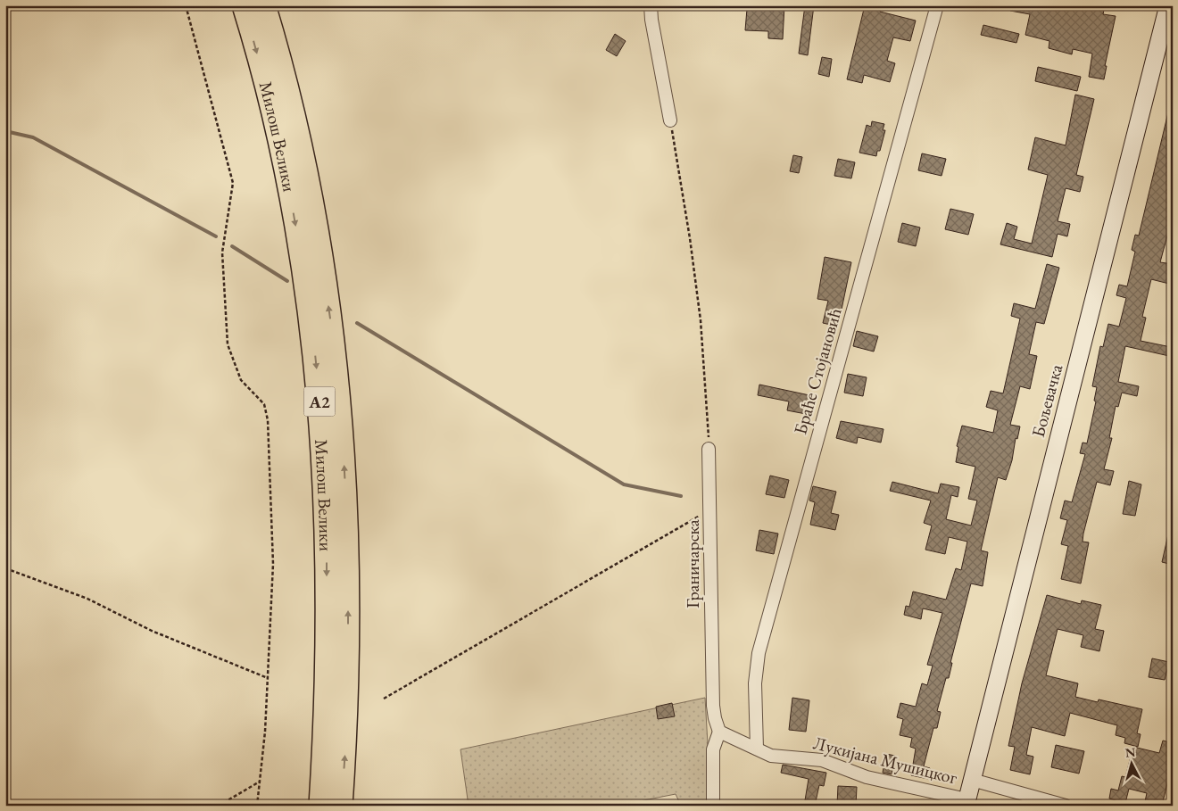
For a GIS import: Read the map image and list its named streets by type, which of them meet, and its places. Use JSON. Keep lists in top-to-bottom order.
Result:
{
  "streets": {
    "highway": ["Милош Велики", "A2"],
    "main road": ["Бољевачка"],
    "street": ["Браће Стојановић", "Граничарска", "Лукијана Мушицког"]
  },
  "crossings": [
    ["Браће Стојановић", "Лукијана Мушицког"],
    ["Бољевачка", "Лукијана Мушицког"],
    ["Граничарска", "Лукијана Мушицког"]
  ],
  "north": "top"
}
